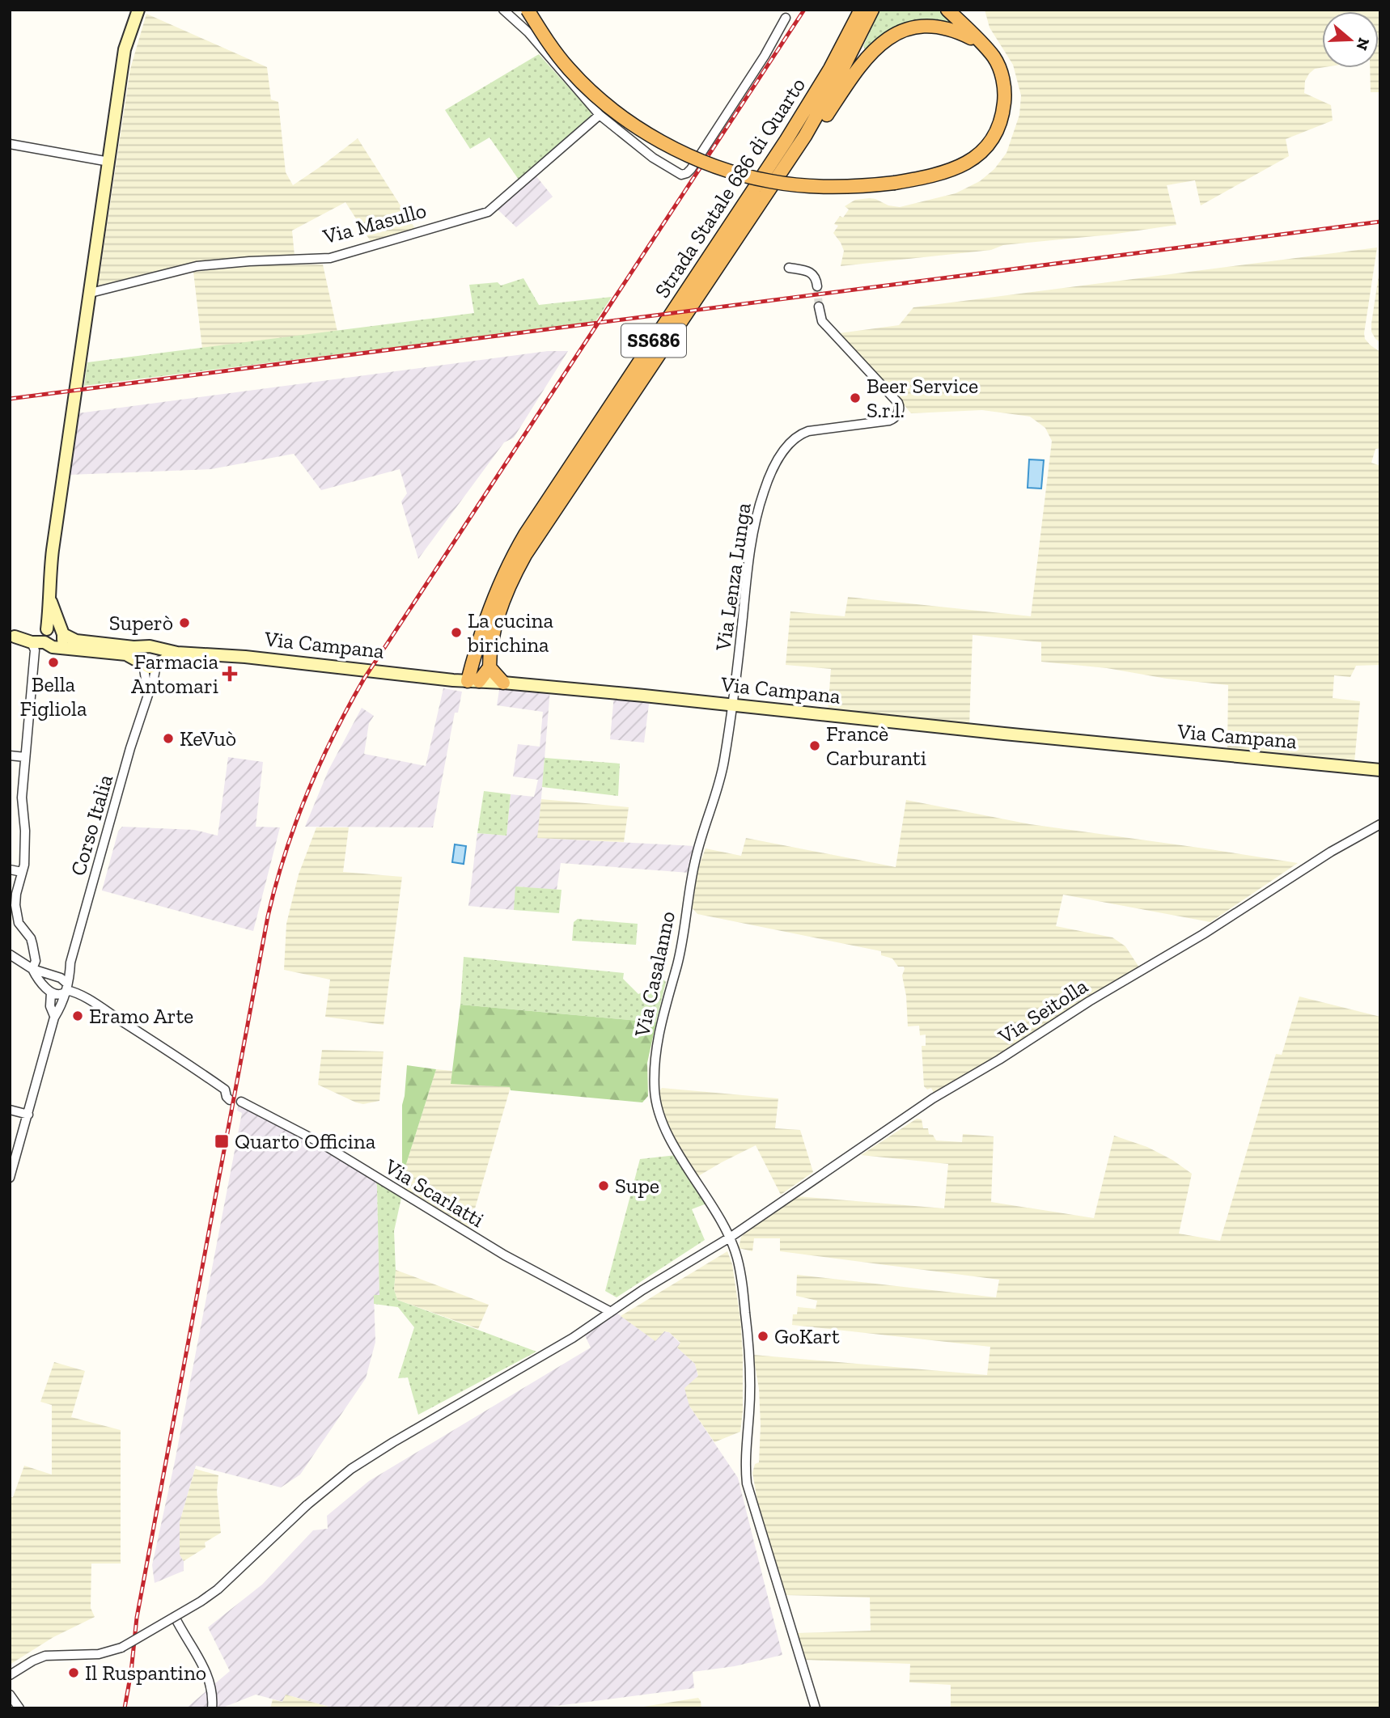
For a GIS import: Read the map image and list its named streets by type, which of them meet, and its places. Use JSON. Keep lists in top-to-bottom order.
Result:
{
  "streets": {
    "highway": ["Strada Statale 686 di Quarto", "SS686"],
    "main road": ["Via Campana"],
    "street": [
      "Via Masullo",
      "Via Lenza Lunga",
      "Corso Italia",
      "Via Casalanno",
      "Via Seitolla",
      "Via Scarlatti"
    ]
  },
  "crossings": [
    ["Strada Statale 686 di Quarto", "Via Campana"],
    ["Via Lenza Lunga", "Via Campana"],
    ["Via Lenza Lunga", "Via Casalanno"],
    ["Via Campana", "Corso Italia"],
    ["Via Campana", "Via Casalanno"],
    ["Via Casalanno", "Via Seitolla"],
    ["Via Seitolla", "Via Scarlatti"]
  ],
  "places": {
    "other": [
      "Beer Service S.r.l.",
      "Superò",
      "La cucina birichina",
      "Bella Figliola",
      "KeVuò",
      "Francè Carburanti",
      "Eramo Arte",
      "Supe",
      "GoKart",
      "Il Ruspantino"
    ],
    "health": ["Farmacia Antomari"],
    "transit": ["Quarto Officina"]
  },
  "north": "right"
}
